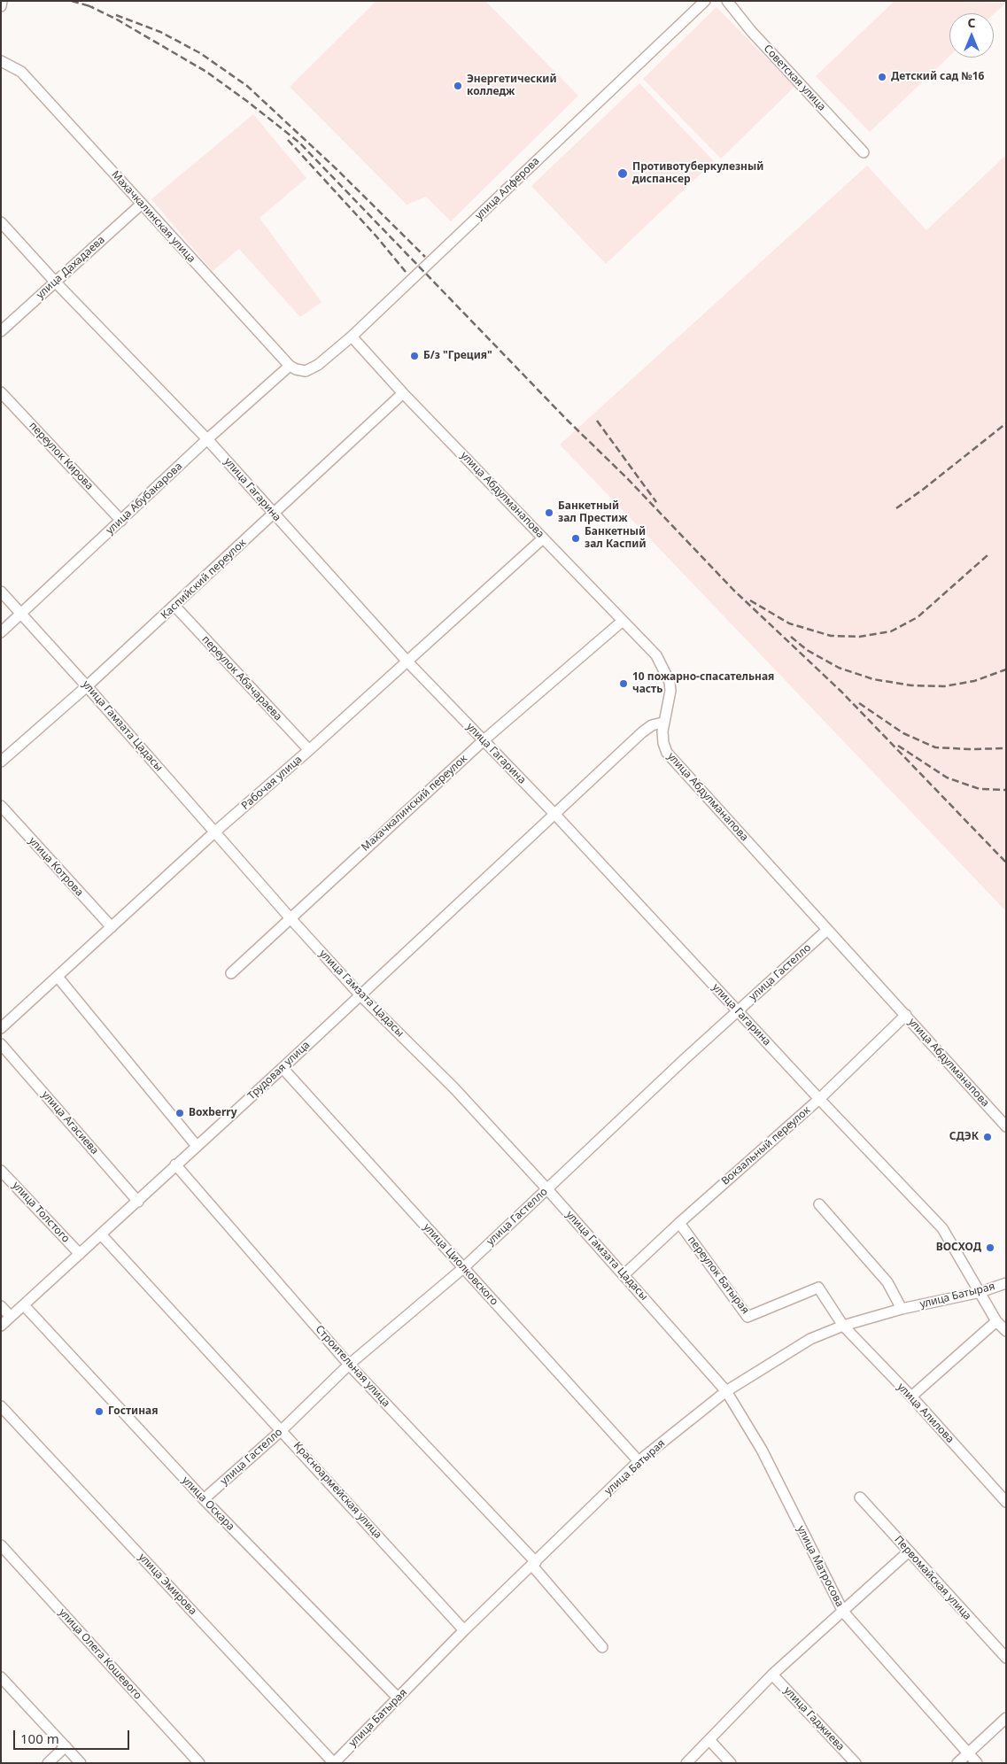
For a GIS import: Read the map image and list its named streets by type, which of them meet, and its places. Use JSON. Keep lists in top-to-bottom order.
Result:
{
  "streets": {
    "street": [
      "Советская улица",
      "улица Алферова",
      "Махачкалинская улица",
      "улица Дахадаева",
      "переулок Кирова",
      "улица Гагарина",
      "улица Абдулманапова",
      "улица Абубакарова",
      "Каспийский переулок",
      "переулок Абачараева",
      "улица Гамзата Цадасы",
      "Рабочая улица",
      "Махачкалинский переулок",
      "улица Котрова",
      "улица Гастелло",
      "Трудовая улица",
      "улица Агасиева",
      "Вокзальный переулок",
      "улица Толстого",
      "улица Циолковского",
      "переулок Батырая",
      "улица Батырая",
      "Строительная улица",
      "улица Алилова",
      "Красноармейская улица",
      "улица Оскара",
      "улица Матросова",
      "Первомайская улица",
      "улица Эмирова",
      "улица Олега Кошевого",
      "улица Гаджиева"
    ]
  },
  "crossings": [
    ["улица Алферова", "Махачкалинская улица"],
    ["улица Алферова", "улица Абдулманапова"],
    ["Махачкалинская улица", "улица Дахадаева"],
    ["Махачкалинская улица", "улица Абубакарова"],
    ["улица Дахадаева", "улица Гагарина"],
    ["переулок Кирова", "улица Абубакарова"],
    ["улица Гагарина", "улица Абубакарова"],
    ["улица Гагарина", "Каспийский переулок"],
    ["улица Гагарина", "Рабочая улица"],
    ["улица Гагарина", "Махачкалинский переулок"],
    ["улица Гагарина", "улица Гастелло"],
    ["улица Гагарина", "Трудовая улица"],
    ["улица Гагарина", "Вокзальный переулок"],
    ["улица Гагарина", "улица Батырая"],
    ["улица Абдулманапова", "Каспийский переулок"],
    ["улица Абдулманапова", "Рабочая улица"],
    ["улица Абдулманапова", "Махачкалинский переулок"],
    ["улица Абдулманапова", "улица Гастелло"],
    ["улица Абдулманапова", "Трудовая улица"],
    ["улица Абдулманапова", "Вокзальный переулок"],
    ["улица Абубакарова", "улица Гамзата Цадасы"],
    ["Каспийский переулок", "переулок Абачараева"],
    ["Каспийский переулок", "улица Гамзата Цадасы"],
    ["переулок Абачараева", "Рабочая улица"],
    ["улица Гамзата Цадасы", "Рабочая улица"],
    ["улица Гамзата Цадасы", "Махачкалинский переулок"],
    ["улица Гамзата Цадасы", "улица Гастелло"],
    ["улица Гамзата Цадасы", "Трудовая улица"],
    ["улица Гамзата Цадасы", "Вокзальный переулок"],
    ["улица Гамзата Цадасы", "улица Батырая"],
    ["улица Гамзата Цадасы", "улица Матросова"],
    ["Рабочая улица", "улица Котрова"],
    ["улица Гастелло", "улица Циолковского"],
    ["улица Гастелло", "Строительная улица"],
    ["улица Гастелло", "Красноармейская улица"],
    ["улица Гастелло", "улица Оскара"],
    ["Трудовая улица", "улица Агасиева"],
    ["Трудовая улица", "улица Толстого"],
    ["Трудовая улица", "улица Циолковского"],
    ["Трудовая улица", "Строительная улица"],
    ["Трудовая улица", "Красноармейская улица"],
    ["Трудовая улица", "улица Оскара"],
    ["Вокзальный переулок", "переулок Батырая"],
    ["улица Циолковского", "улица Батырая"],
    ["переулок Батырая", "улица Батырая"],
    ["переулок Батырая", "улица Алилова"],
    ["улица Батырая", "Строительная улица"],
    ["улица Батырая", "улица Алилова"],
    ["улица Батырая", "Красноармейская улица"],
    ["улица Батырая", "улица Оскара"],
    ["улица Батырая", "улица Матросова"],
    ["улица Батырая", "улица Эмирова"]
  ],
  "places": [
    "Детский сад №16",
    "Энергетический колледж",
    "Противотуберкулезный диспансер",
    "Б/з \"Греция\"",
    "Банкетный зал Престиж",
    "Банкетный зал Каспий",
    "10 пожарно-спасательная часть",
    "Boxberry",
    "СДЭК",
    "ВОСХОД",
    "Гостиная"
  ],
  "scale_bar": "100 m",
  "north": "top"
}
